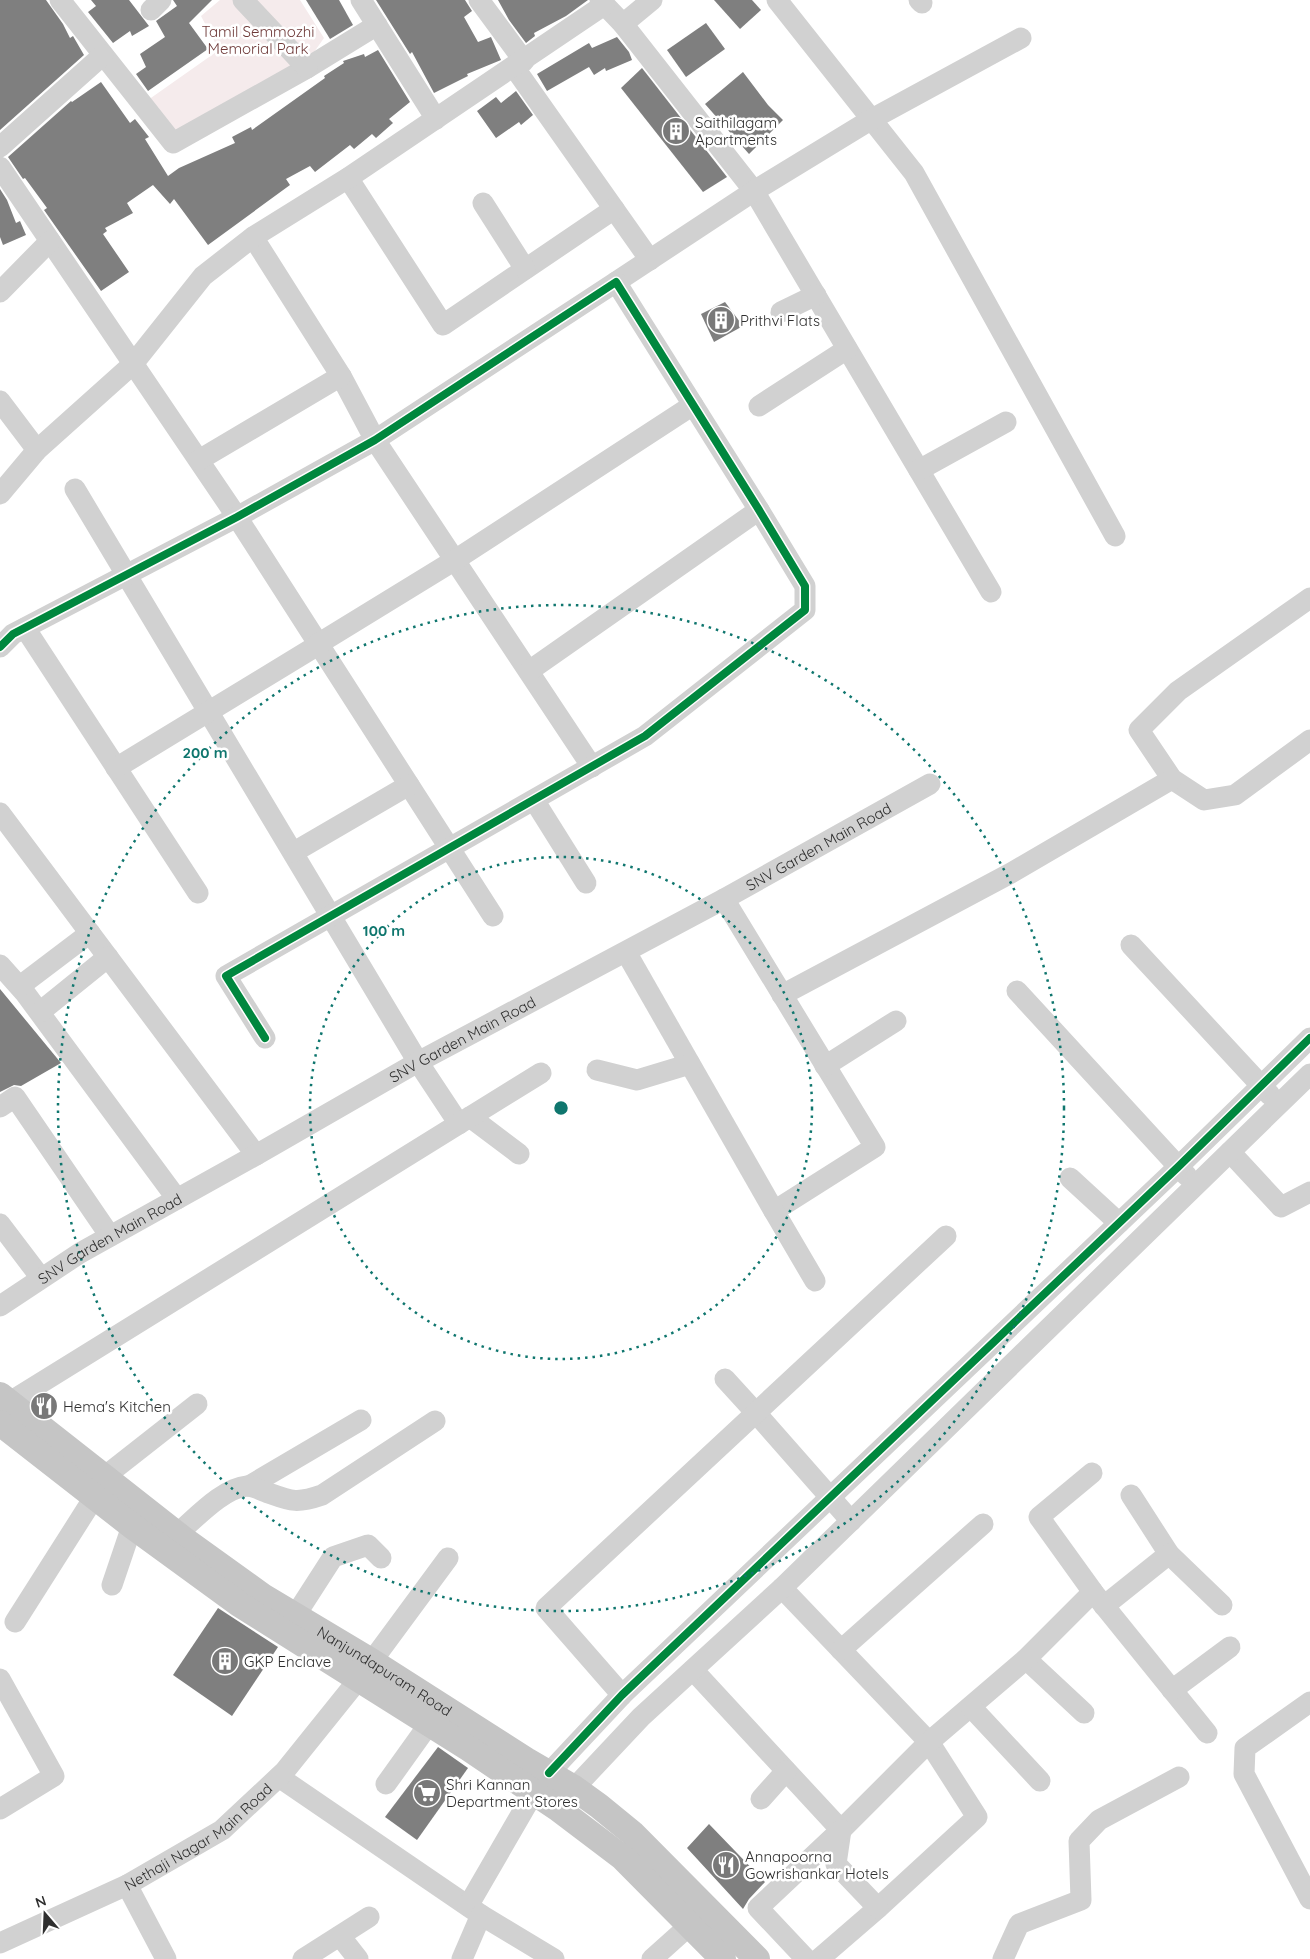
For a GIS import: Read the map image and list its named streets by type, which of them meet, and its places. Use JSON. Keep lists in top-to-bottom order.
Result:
{
  "streets": {
    "main road": ["Nanjundapuram Road"],
    "street": ["SNV Garden Main Road", "Nethaji Nagar Main Road"]
  },
  "crossings": [
    ["Nanjundapuram Road", "Nethaji Nagar Main Road"]
  ],
  "parks": ["Tamil Semmozhi Memorial Park"],
  "places": {
    "building": ["Saithilagam Apartments", "Prithvi Flats", "GKP Enclave"],
    "restaurant": ["Hema's Kitchen", "Annapoorna Gowrishankar Hotels"],
    "supermarket": ["Shri Kannan Department Stores"]
  },
  "north": "top",
  "rings": ["200 m", "100 m"]
}
